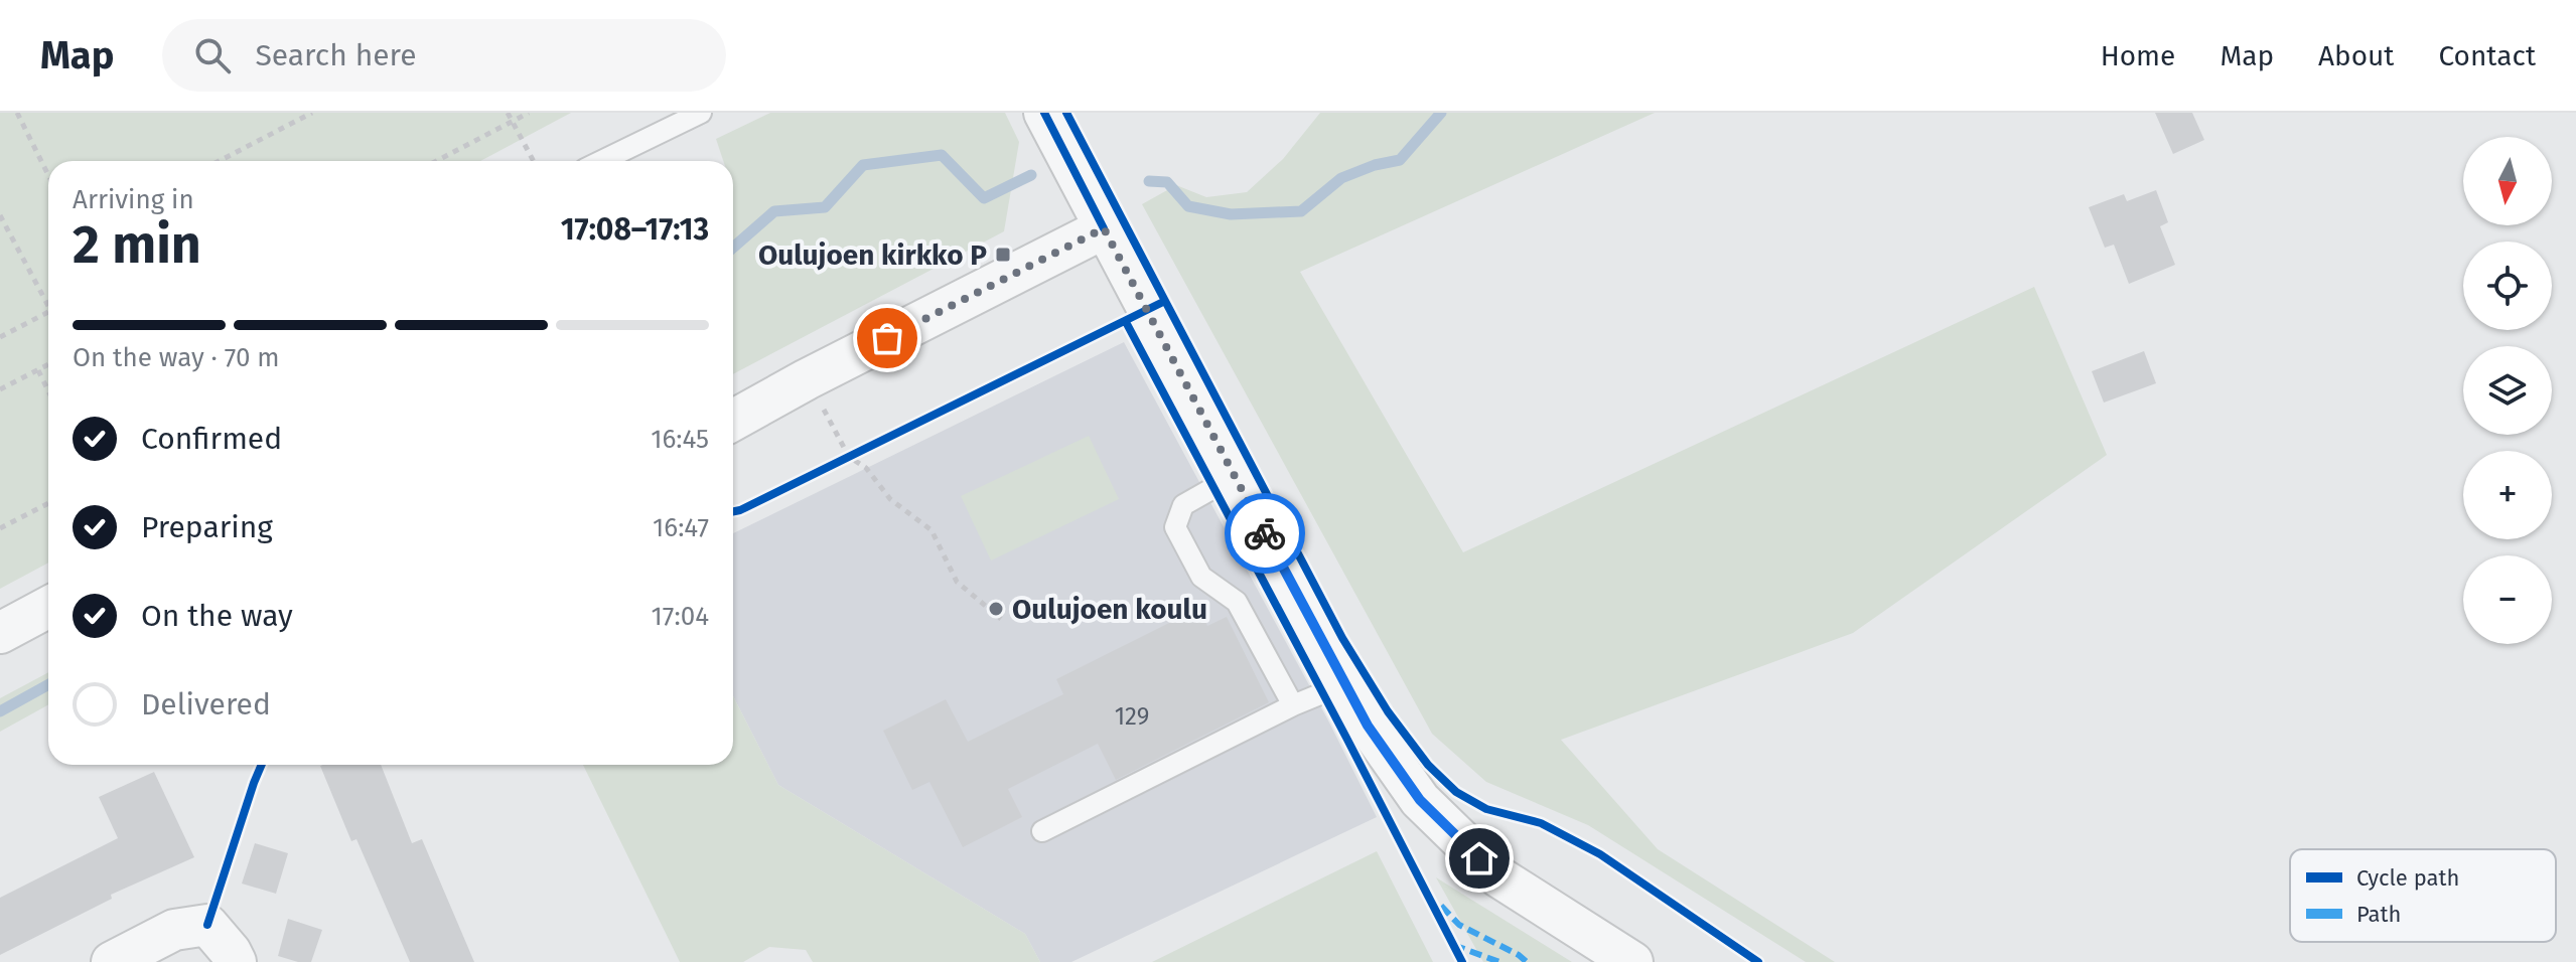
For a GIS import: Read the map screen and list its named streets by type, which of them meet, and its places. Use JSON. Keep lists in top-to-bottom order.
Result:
{
  "places": {
    "transit": ["Oulujoen kirkko P"],
    "other": ["Oulujoen koulu"]
  },
  "house_numbers": ["129"],
  "legend": ["Cycle path", "Path"],
  "north": "bottom",
  "page": {
    "header": "Map",
    "search": "Search here",
    "nav": [
      "Home",
      "Map",
      "About",
      "Contact"
    ],
    "map_buttons": ["+", "−"],
    "heading": ["2 min", "Arriving in", "17:08–17:13"],
    "bar": "On the way · 70 m",
    "list": [
      ["Confirmed", "16:45"],
      ["Preparing", "16:47"],
      ["On the way", "17:04"],
      "Delivered"
    ]
  }
}
